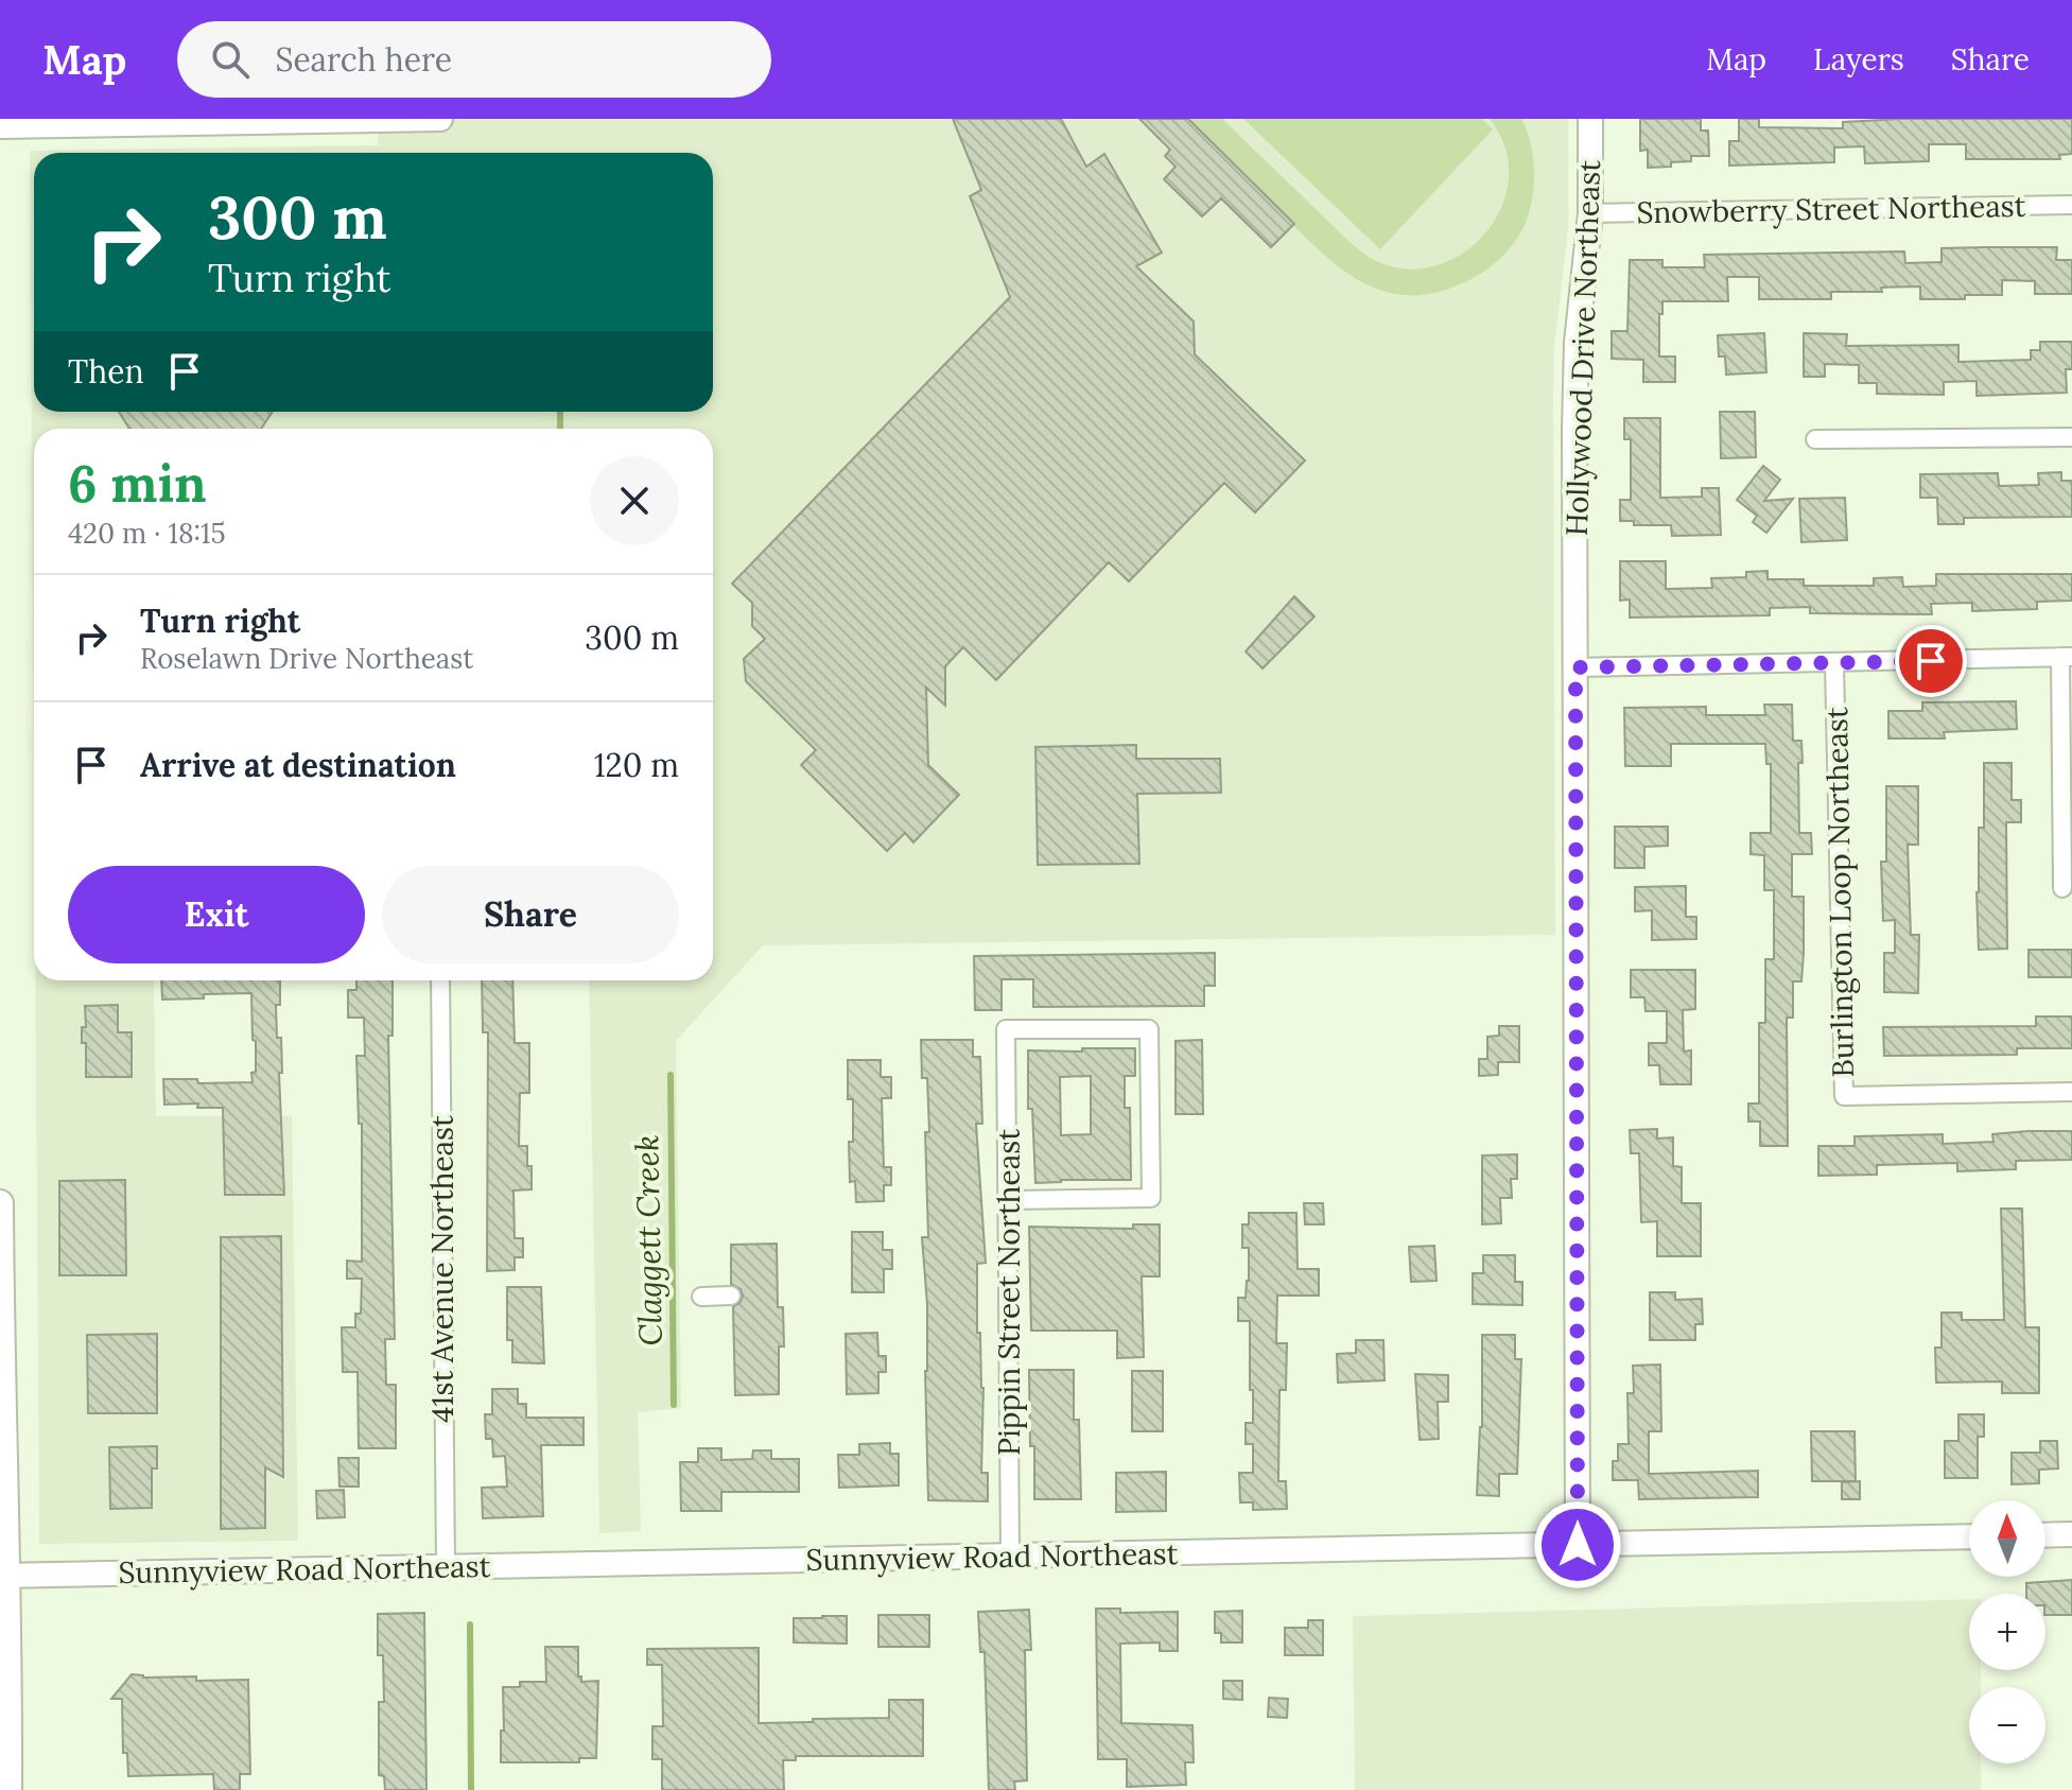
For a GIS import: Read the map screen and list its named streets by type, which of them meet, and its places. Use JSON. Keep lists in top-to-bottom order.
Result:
{
  "streets": {
    "main road": ["Hollywood Drive Northeast", "Sunnyview Road Northeast"],
    "street": [
      "Snowberry Street Northeast",
      "Burlington Loop Northeast",
      "41st Avenue Northeast",
      "Pippin Street Northeast"
    ]
  },
  "crossings": [
    ["Snowberry Street Northeast", "Hollywood Drive Northeast"],
    ["Hollywood Drive Northeast", "Sunnyview Road Northeast"],
    ["41st Avenue Northeast", "Sunnyview Road Northeast"],
    ["Pippin Street Northeast", "Sunnyview Road Northeast"]
  ],
  "water": ["Claggett Creek"],
  "north": "top",
  "page": {
    "header": "Map",
    "search": "Search here",
    "nav": ["Map", "Layers", "Share"],
    "turn": ["300 m", "Turn right"],
    "then": "Then",
    "heading": ["6 min", "420 m · 18:15"],
    "list": [
      {
        "name": "Turn right",
        "note": "Roselawn Drive Northeast",
        "value": "300 m"
      },
      {
        "name": "Arrive at destination",
        "value": "120 m"
      }
    ],
    "buttons": ["Exit", "Share"],
    "map_buttons": ["+", "−"]
  }
}
